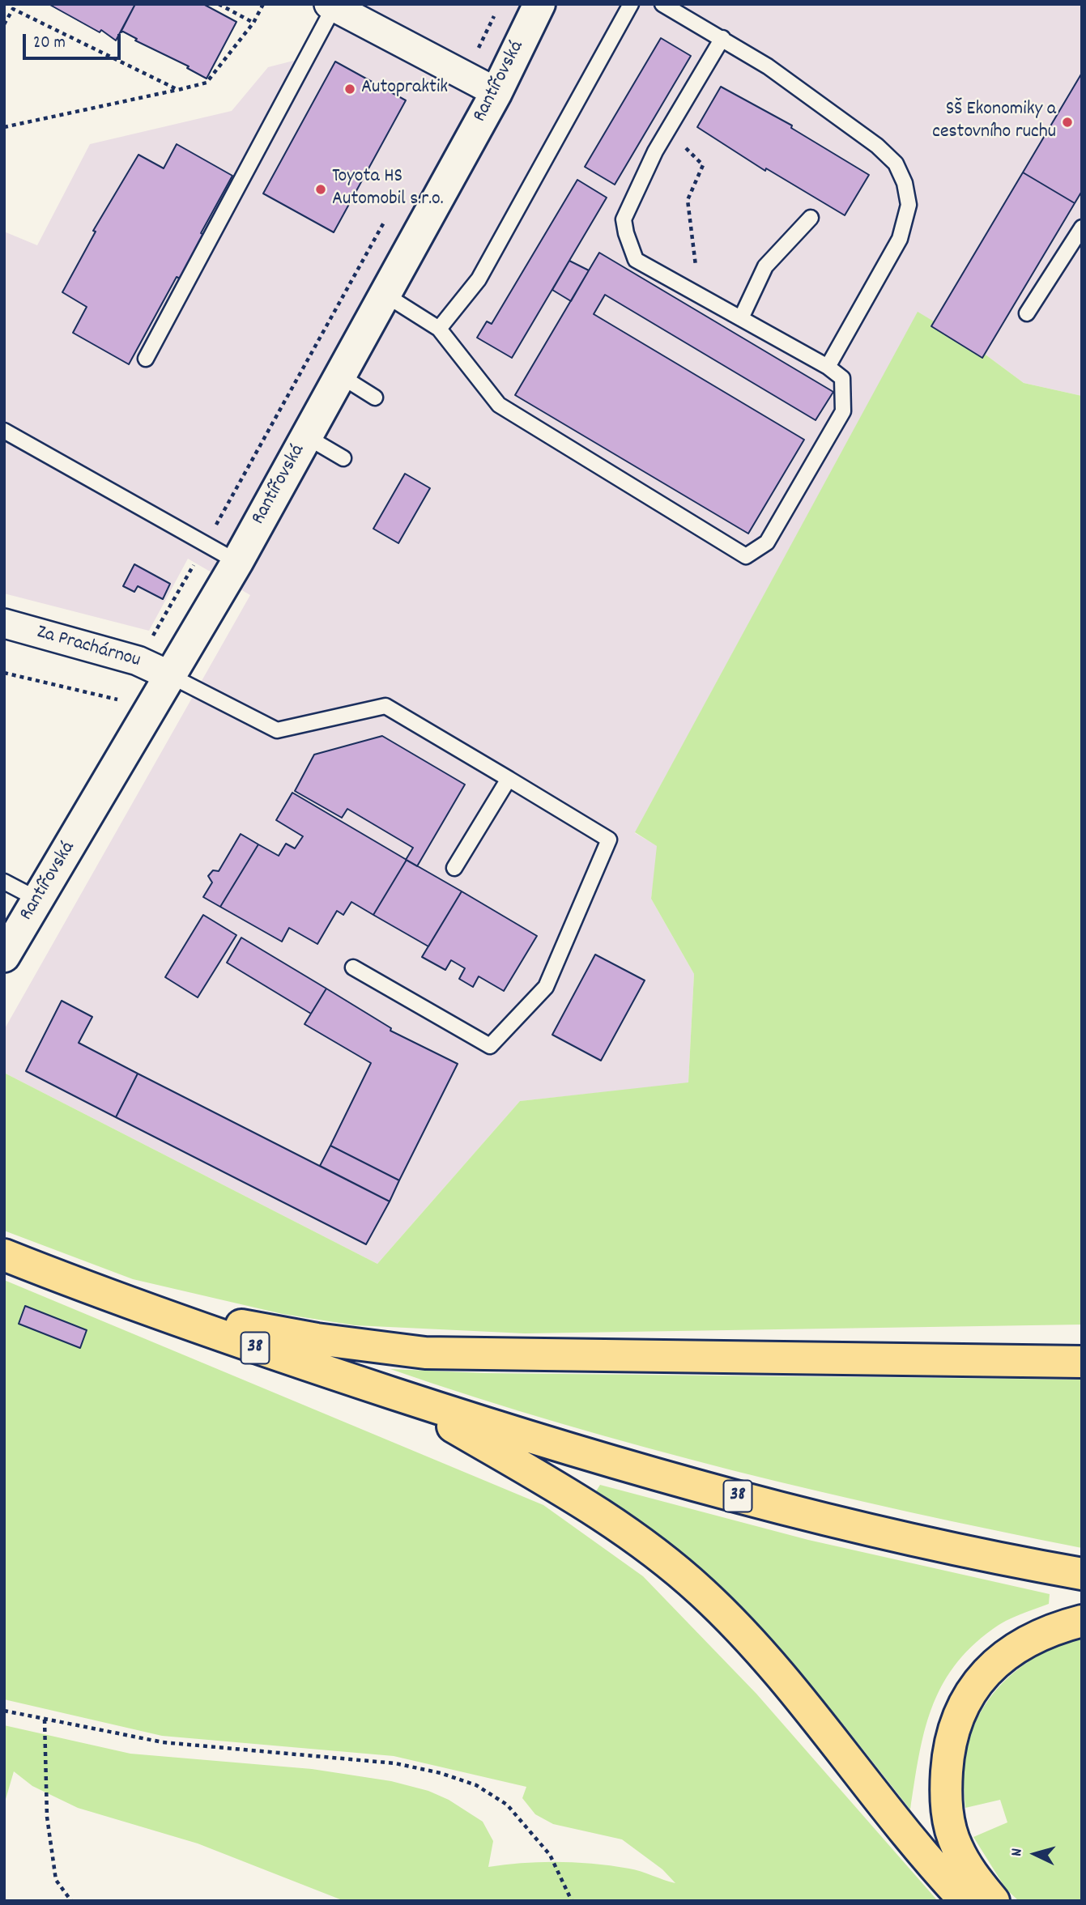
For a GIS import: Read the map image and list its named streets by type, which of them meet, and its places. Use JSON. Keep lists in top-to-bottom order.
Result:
{
  "streets": {
    "main road": ["38"],
    "street": ["Rantířovská", "Za Prachárnou"]
  },
  "crossings": [
    ["Rantířovská", "Za Prachárnou"]
  ],
  "places": ["Autopraktik", "SŠ Ekonomiky a cestovního ruchu", "Toyota HS Automobil s.r.o."],
  "scale_bar": "20 m",
  "north": "left"
}
